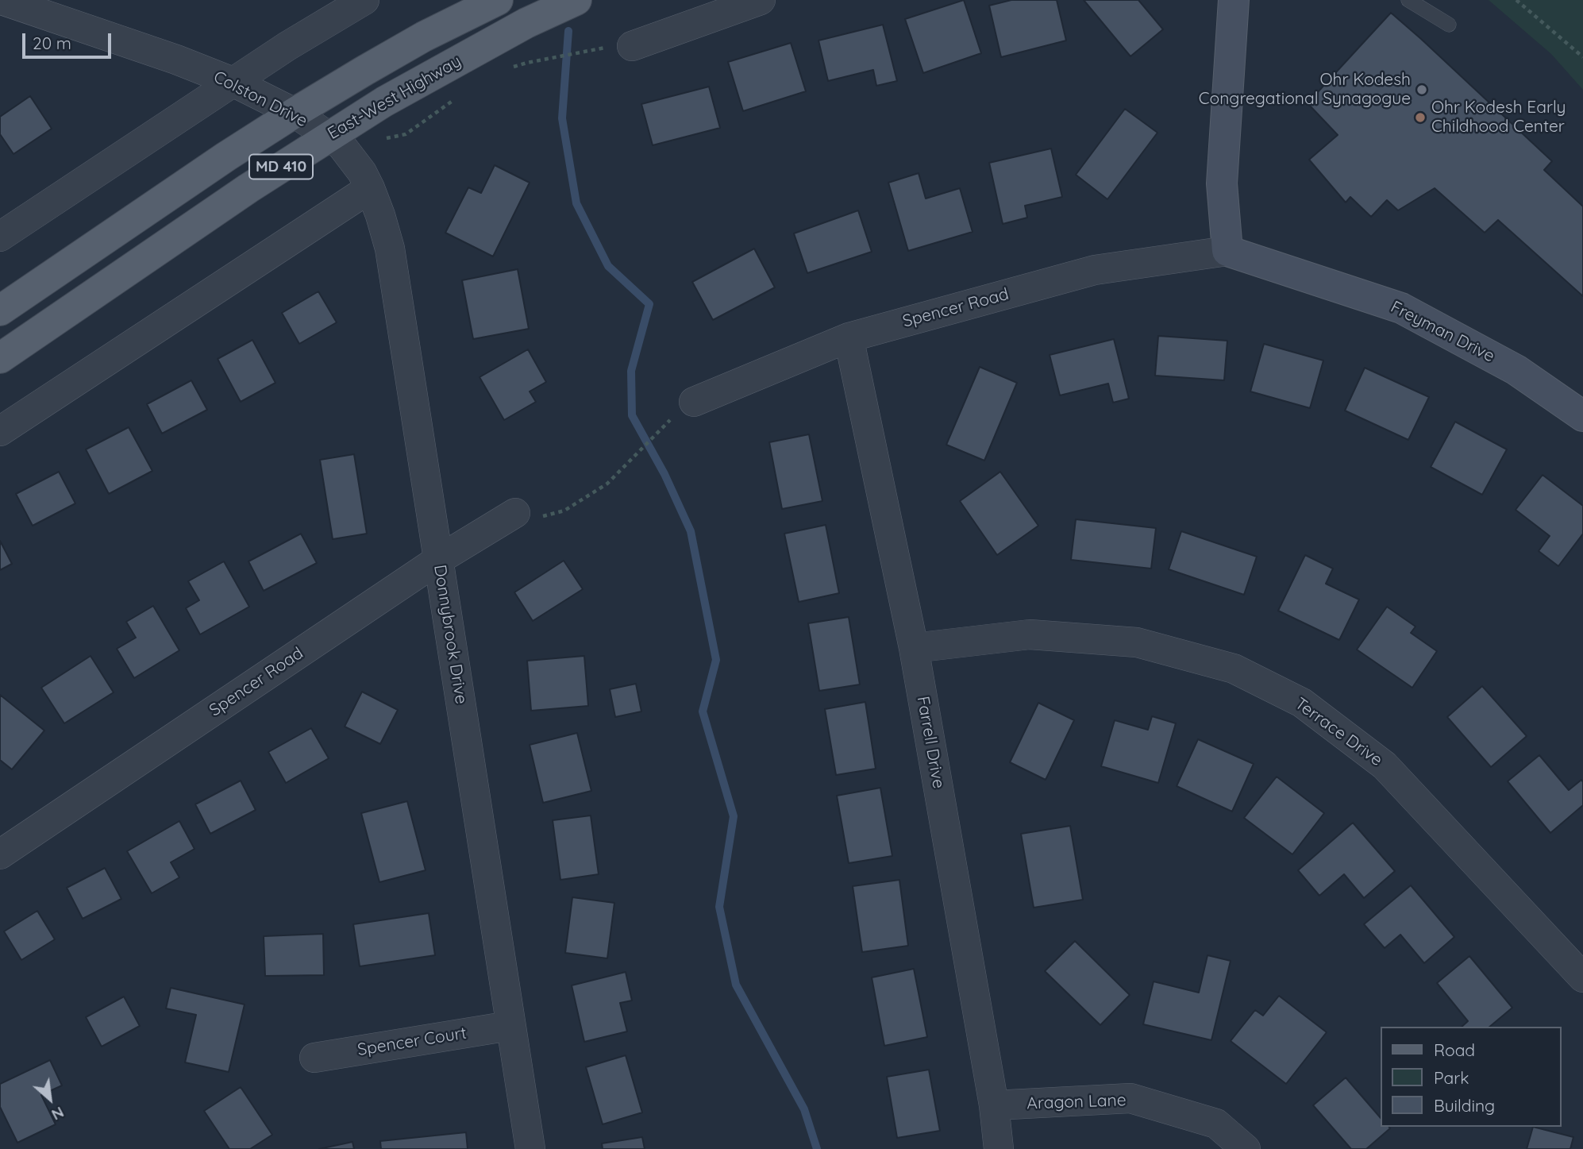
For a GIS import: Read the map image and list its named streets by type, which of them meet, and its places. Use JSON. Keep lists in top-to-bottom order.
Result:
{
  "streets": {
    "main road": ["East-West Highway", "MD 410"],
    "street": [
      "Colston Drive",
      "Spencer Road",
      "Freyman Drive",
      "Donnybrook Drive",
      "Terrace Drive",
      "Farrell Drive",
      "Spencer Court",
      "Aragon Lane"
    ]
  },
  "crossings": [
    ["East-West Highway", "Colston Drive"],
    ["East-West Highway", "Donnybrook Drive"],
    ["Colston Drive", "MD 410"],
    ["Colston Drive", "Donnybrook Drive"],
    ["Spencer Road", "Freyman Drive"],
    ["Spencer Road", "Donnybrook Drive"],
    ["Spencer Road", "Farrell Drive"],
    ["Donnybrook Drive", "Spencer Court"],
    ["Terrace Drive", "Farrell Drive"],
    ["Farrell Drive", "Aragon Lane"]
  ],
  "places": ["Ohr Kodesh Congregational Synagogue", "Ohr Kodesh Early Childhood Center"],
  "legend": ["Road", "Park", "Building"],
  "scale_bar": "20 m",
  "north": "bottom right"
}
